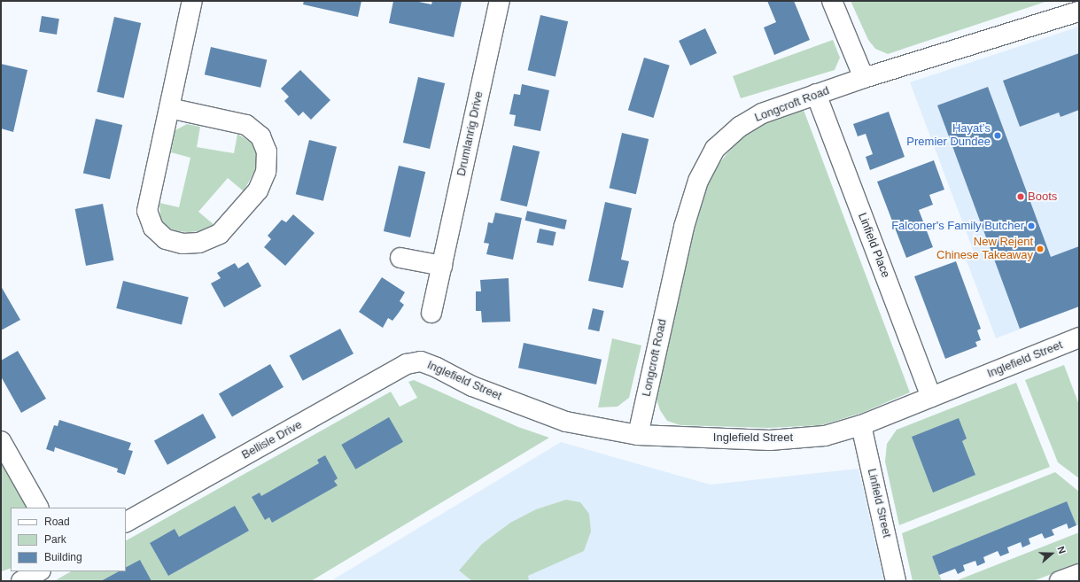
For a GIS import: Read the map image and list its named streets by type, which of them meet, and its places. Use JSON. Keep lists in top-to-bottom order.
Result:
{
  "streets": {
    "street": [
      "Longcroft Road",
      "Drumlanrig Drive",
      "Linfield Place",
      "Inglefield Street",
      "Bellisle Drive",
      "Linfield Street"
    ]
  },
  "crossings": [
    ["Longcroft Road", "Linfield Place"],
    ["Longcroft Road", "Inglefield Street"],
    ["Linfield Place", "Inglefield Street"],
    ["Inglefield Street", "Bellisle Drive"],
    ["Inglefield Street", "Linfield Street"]
  ],
  "places": [
    "Hayat’s Premier Dundee",
    "Boots",
    "Falconer's Family Butcher",
    "New Rejent Chinese Takeaway"
  ],
  "legend": ["Road", "Park", "Building"],
  "north": "right"
}
